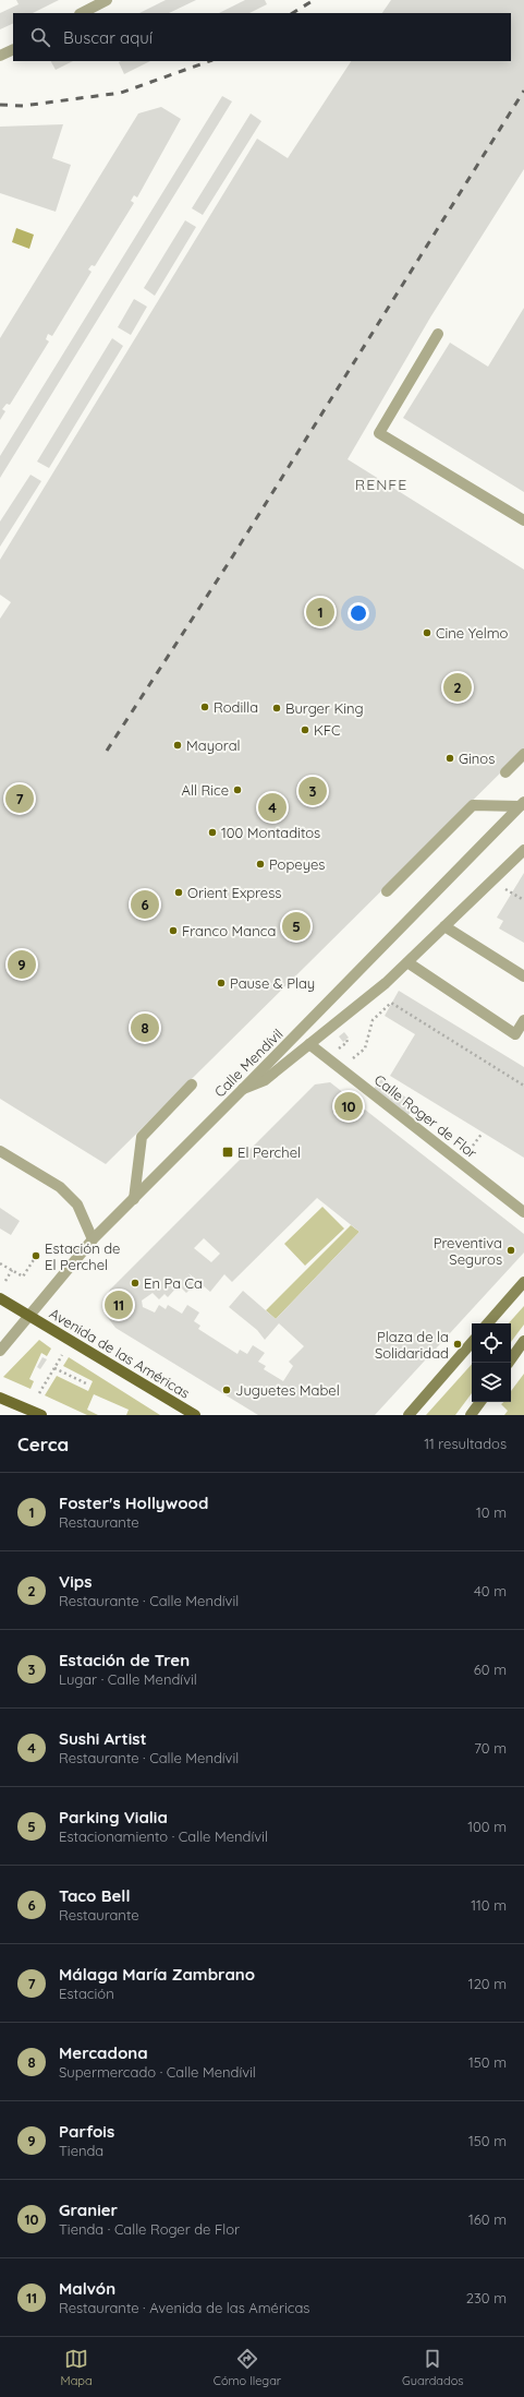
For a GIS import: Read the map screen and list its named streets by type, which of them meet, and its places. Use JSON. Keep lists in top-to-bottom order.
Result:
{
  "streets": {
    "main road": ["Avenida de las Américas"],
    "street": ["Calle Mendívil", "Calle Roger de Flor"]
  },
  "crossings": [
    ["Calle Mendívil", "Avenida de las Américas"]
  ],
  "districts": ["RENFE"],
  "places": {
    "other": [
      "Cine Yelmo",
      "Rodilla",
      "Burger King",
      "KFC",
      "Mayoral",
      "Ginos",
      "All Rice",
      "100 Montaditos",
      "Popeyes",
      "Orient Express",
      "Franco Manca",
      "Pause & Play",
      "Preventiva Seguros",
      "Estación de El Perchel",
      "En Pa Ca",
      "Plaza de la Solidaridad",
      "Juguetes Mabel"
    ],
    "transit": ["El Perchel"]
  },
  "page": {
    "search": "Buscar aquí",
    "pins": [
      "1",
      "2",
      "3",
      "7",
      "4",
      "6",
      "5",
      "9",
      "8",
      "10",
      "11"
    ],
    "heading": ["Cerca", "11 resultados"],
    "list": [
      {
        "mark": "1",
        "name": "Foster's Hollywood",
        "note": "Restaurante",
        "value": "10 m"
      },
      {
        "mark": "2",
        "name": "Vips",
        "note": "Restaurante · Calle Mendívil",
        "value": "40 m"
      },
      {
        "mark": "3",
        "name": "Estación de Tren",
        "note": "Lugar · Calle Mendívil",
        "value": "60 m"
      },
      {
        "mark": "4",
        "name": "Sushi Artist",
        "note": "Restaurante · Calle Mendívil",
        "value": "70 m"
      },
      {
        "mark": "5",
        "name": "Parking Vialia",
        "note": "Estacionamiento · Calle Mendívil",
        "value": "100 m"
      },
      {
        "mark": "6",
        "name": "Taco Bell",
        "note": "Restaurante",
        "value": "110 m"
      },
      {
        "mark": "7",
        "name": "Málaga María Zambrano",
        "note": "Estación",
        "value": "120 m"
      },
      {
        "mark": "8",
        "name": "Mercadona",
        "note": "Supermercado · Calle Mendívil",
        "value": "150 m"
      },
      {
        "mark": "9",
        "name": "Parfois",
        "note": "Tienda",
        "value": "150 m"
      },
      {
        "mark": "10",
        "name": "Granier",
        "note": "Tienda · Calle Roger de Flor",
        "value": "160 m"
      },
      {
        "mark": "11",
        "name": "Malvón",
        "note": "Restaurante · Avenida de las Américas",
        "value": "230 m"
      }
    ],
    "nav": ["Mapa", "Cómo llegar", "Guardados"]
  }
}
